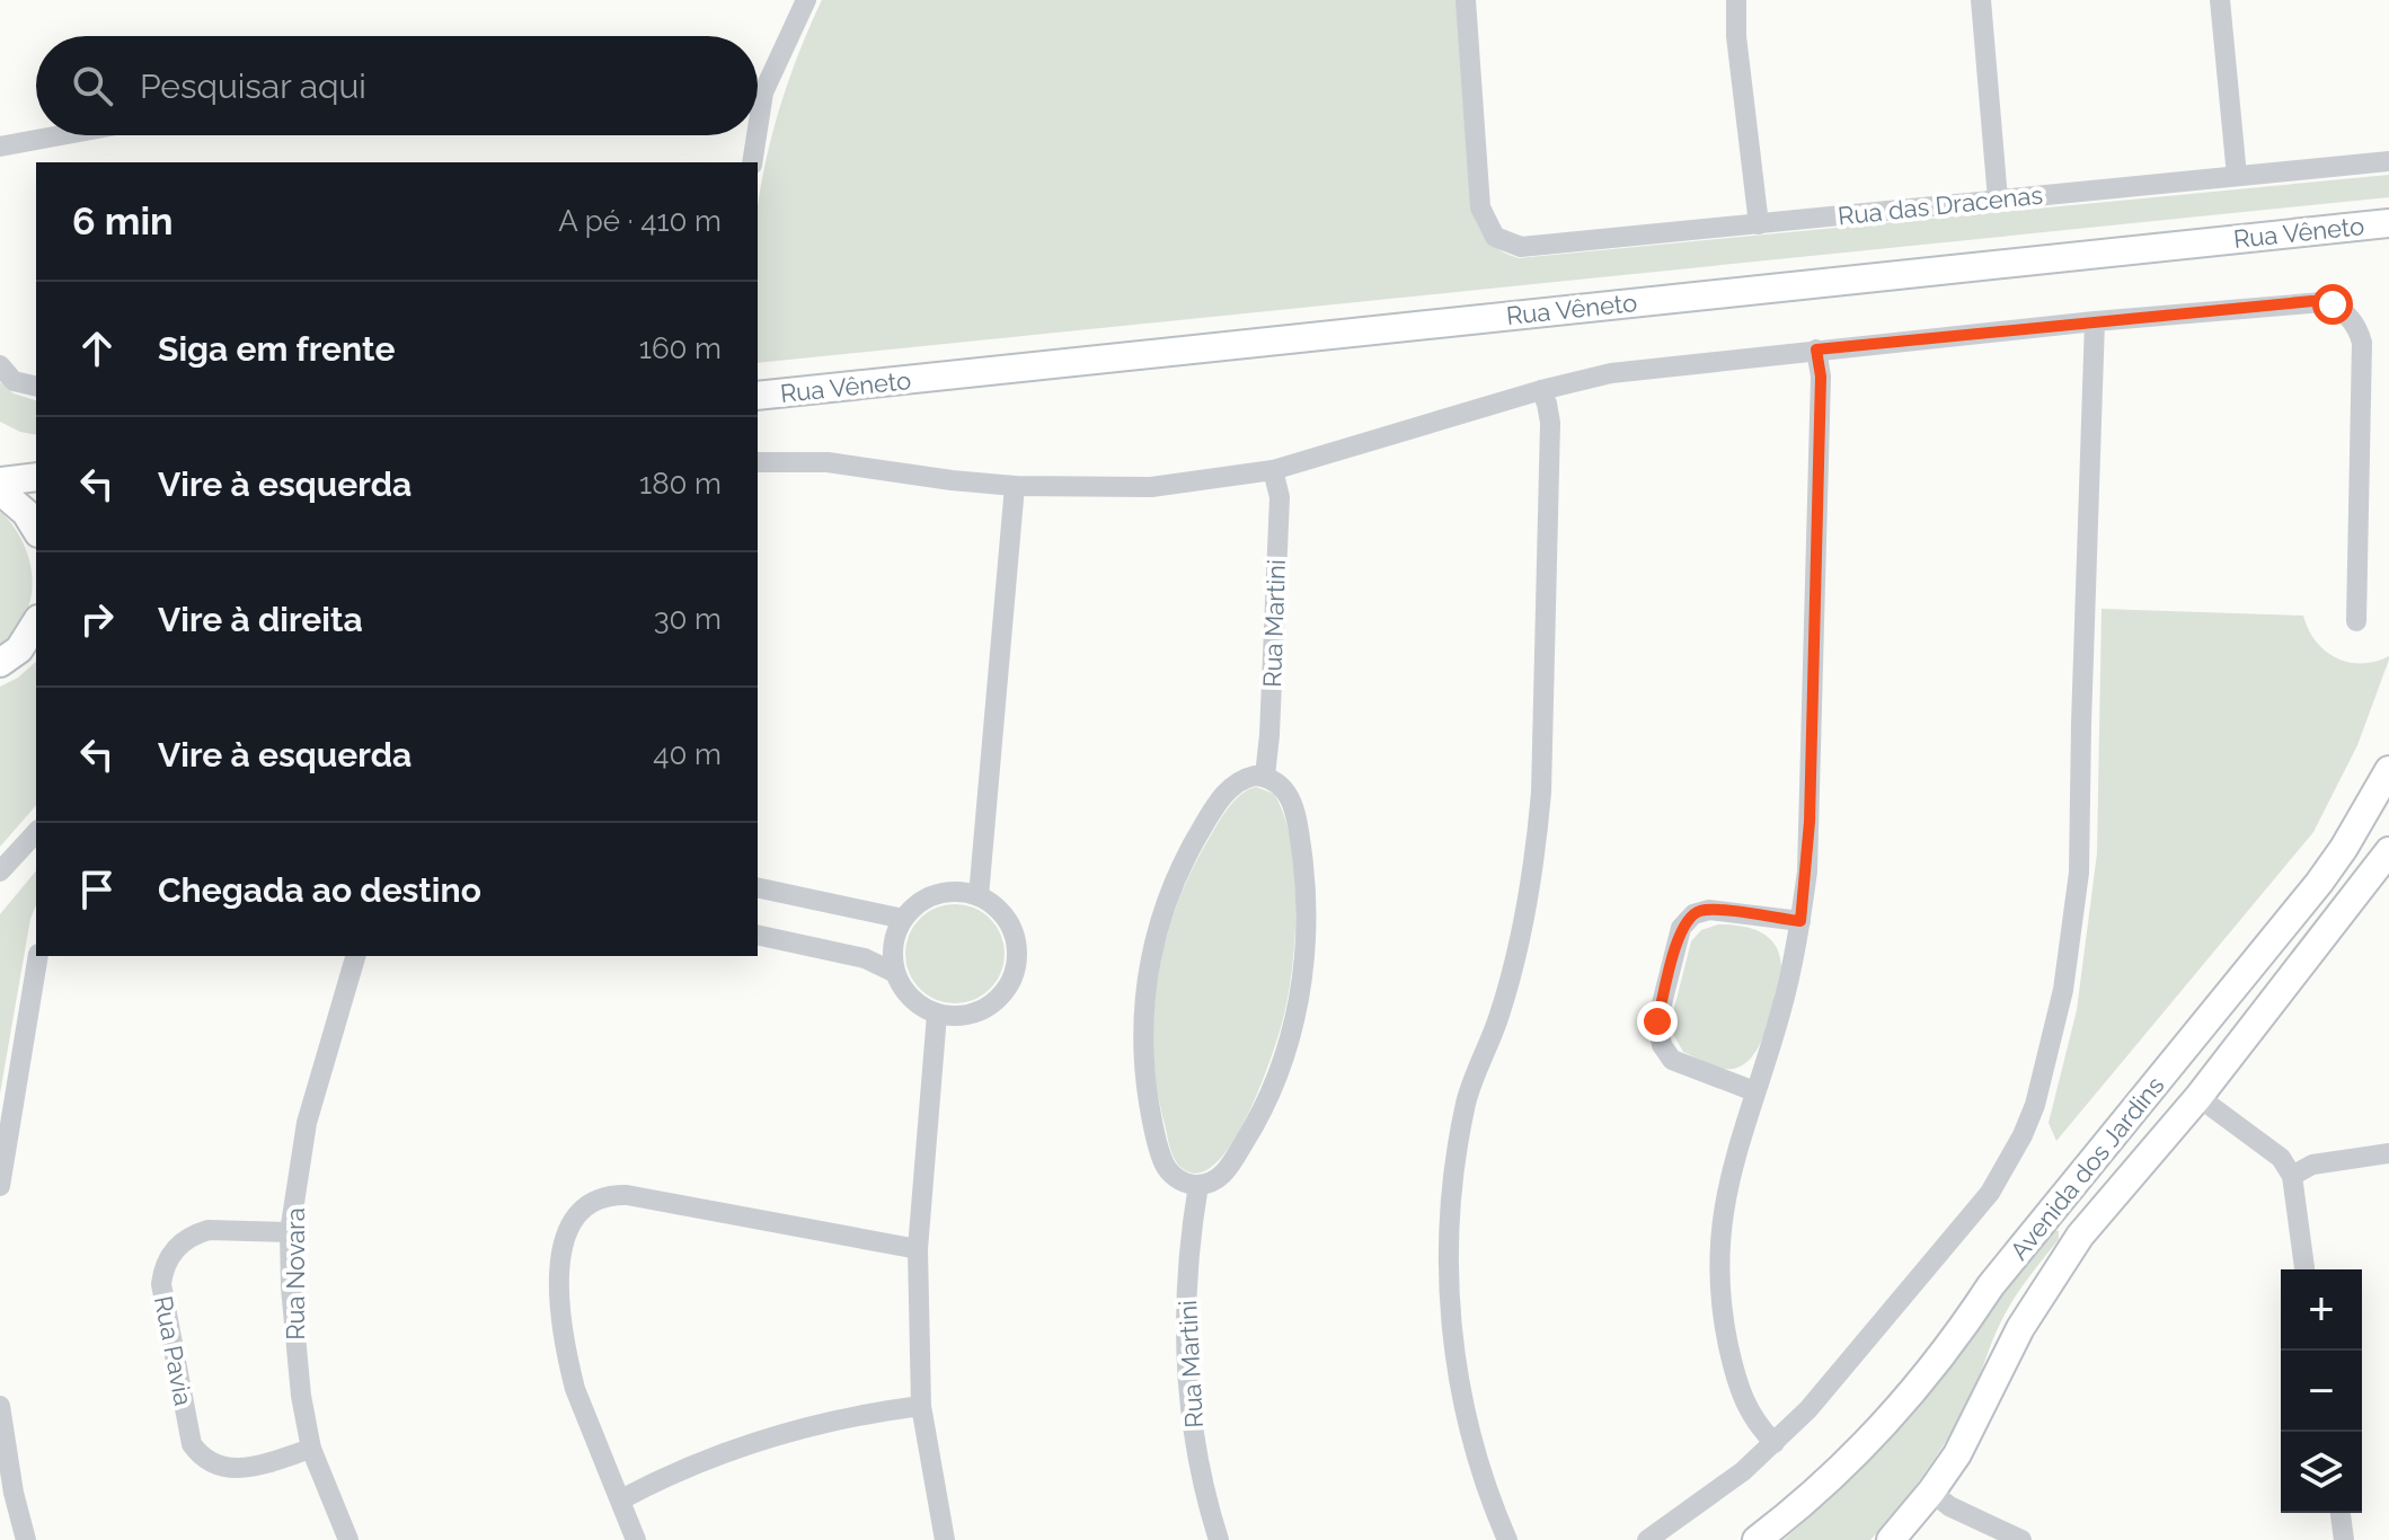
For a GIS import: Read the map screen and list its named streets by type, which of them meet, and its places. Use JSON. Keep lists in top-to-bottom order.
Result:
{
  "streets": {
    "street": [
      "Rua das Dracenas",
      "Rua Vêneto",
      "Rua Martini",
      "Avenida dos Jardins",
      "Rua Novara",
      "Rua Pavia"
    ]
  },
  "crossings": [
    ["Rua Novara", "Rua Pavia"]
  ],
  "page": {
    "search": "Pesquisar aqui",
    "heading": ["6 min", "A pé · 410 m"],
    "list": [
      ["Siga em frente", "160 m"],
      ["Vire à esquerda", "180 m"],
      ["Vire à direita", "30 m"],
      ["Vire à esquerda", "40 m"],
      "Chegada ao destino"
    ],
    "map_buttons": ["+", "−"]
  }
}
